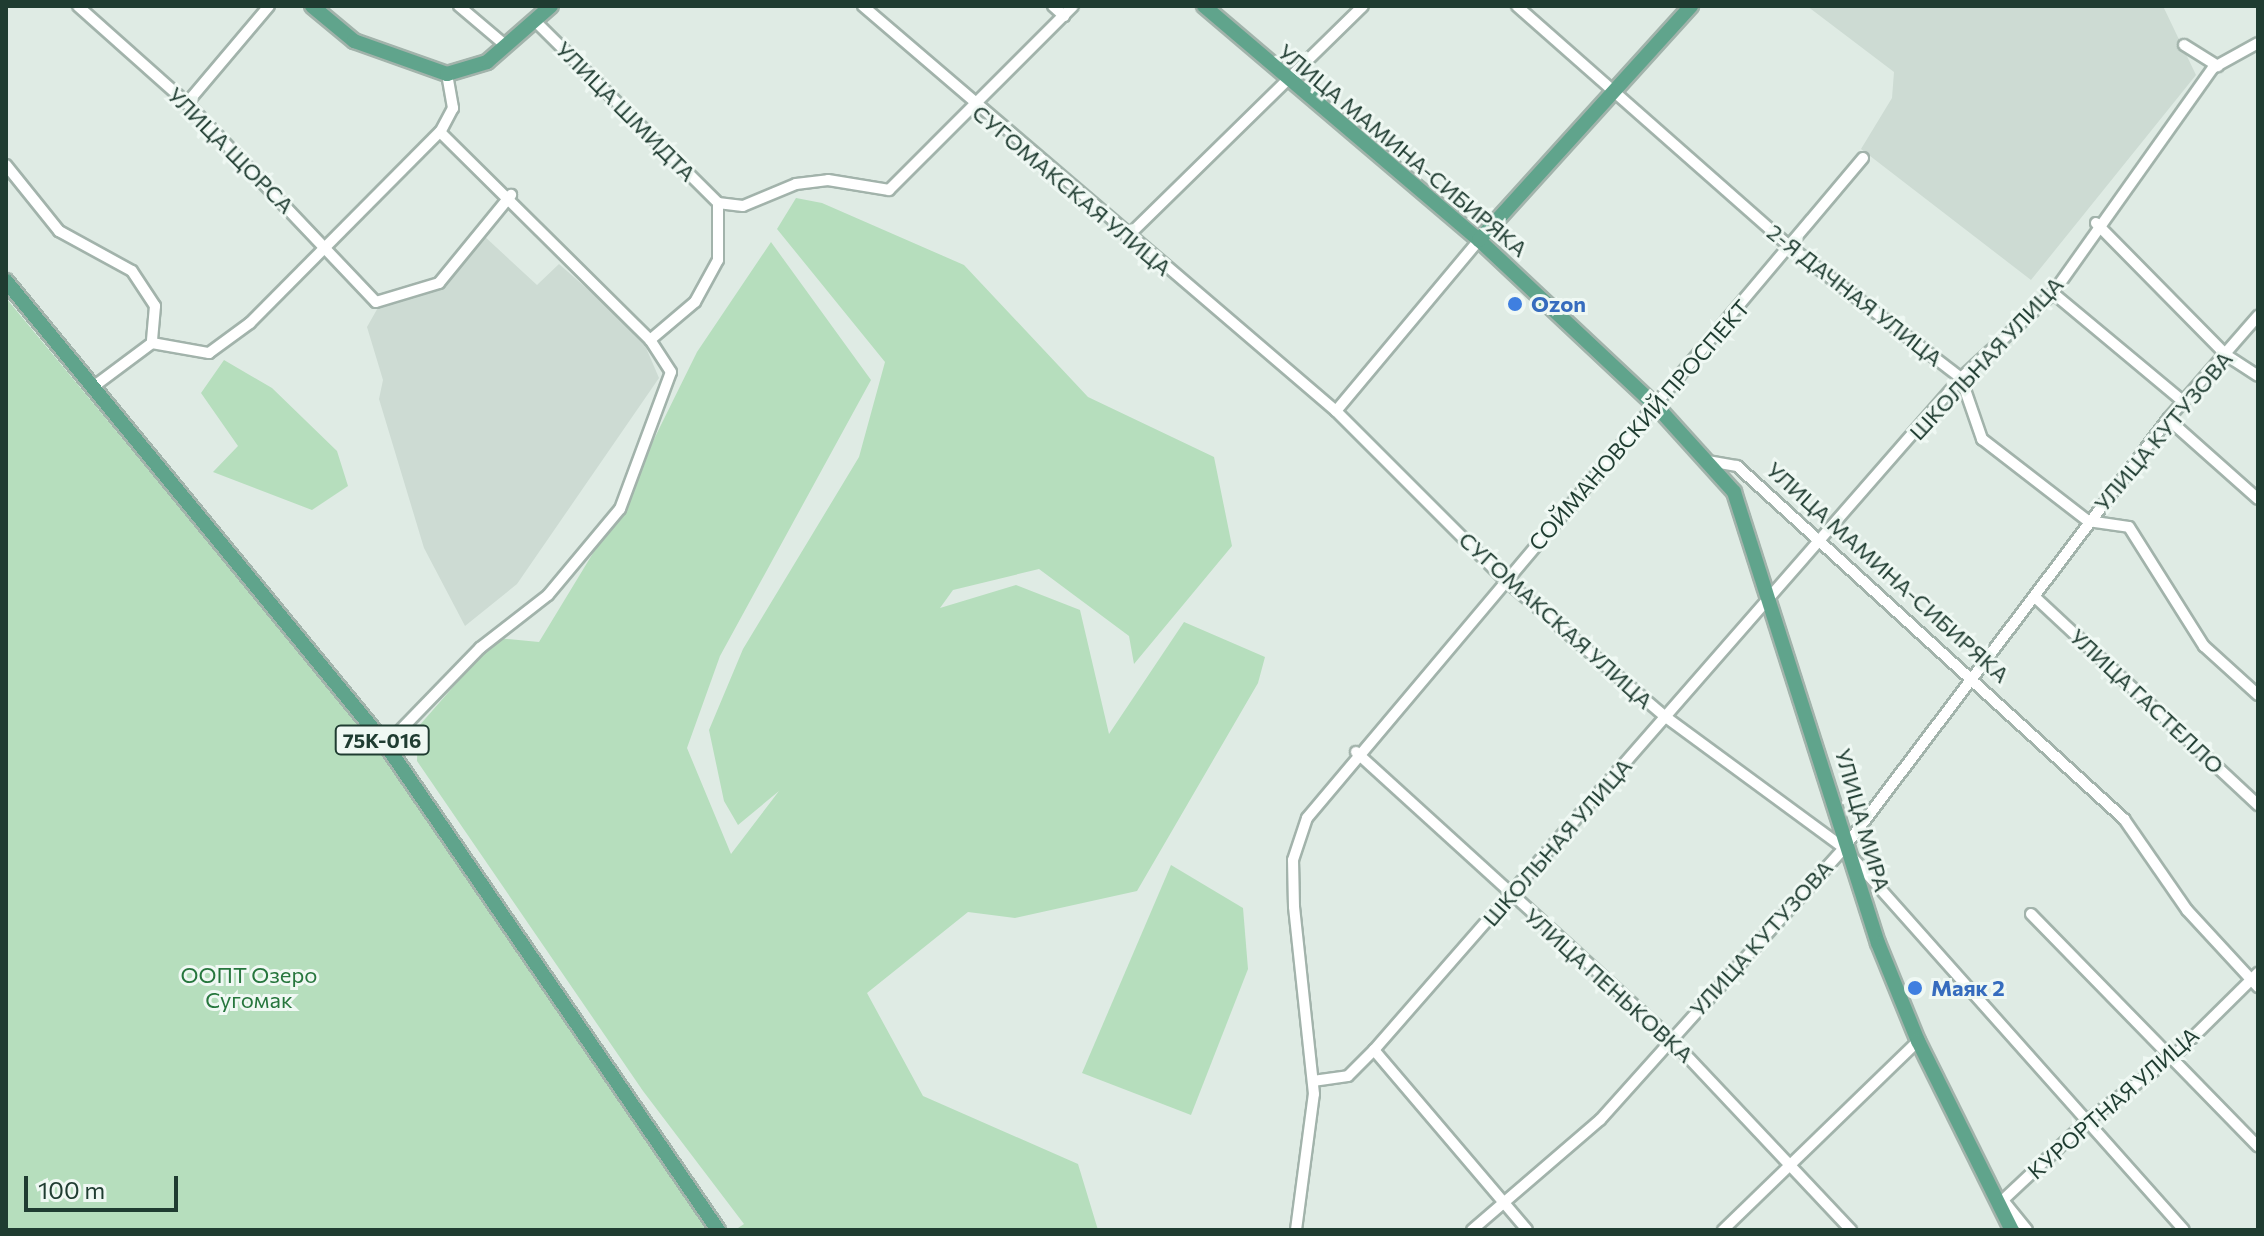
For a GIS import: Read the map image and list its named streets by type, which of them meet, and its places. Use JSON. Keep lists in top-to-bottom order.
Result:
{
  "streets": {
    "main road": ["УЛИЦА МАМИНА-СИБИРЯКА", "75К-016", "УЛИЦА МИРА"],
    "street": [
      "УЛИЦА ШМИДТА",
      "УЛИЦА ЩОРСА",
      "СУГОМАКСКАЯ УЛИЦА",
      "2-Я ДАЧНАЯ УЛИЦА",
      "ШКОЛЬНАЯ УЛИЦА",
      "СОЙМАНОВСКИЙ ПРОСПЕКТ",
      "УЛИЦА КУТУЗОВА",
      "УЛИЦА ГАСТЕЛЛО",
      "УЛИЦА ПЕНЬКОВКА",
      "КУРОРТНАЯ УЛИЦА"
    ]
  },
  "crossings": [
    ["УЛИЦА МАМИНА-СИБИРЯКА", "ШКОЛЬНАЯ УЛИЦА"],
    ["УЛИЦА МАМИНА-СИБИРЯКА", "СОЙМАНОВСКИЙ ПРОСПЕКТ"],
    ["УЛИЦА МАМИНА-СИБИРЯКА", "УЛИЦА КУТУЗОВА"],
    ["УЛИЦА МАМИНА-СИБИРЯКА", "УЛИЦА МИРА"],
    ["УЛИЦА МАМИНА-СИБИРЯКА", "КУРОРТНАЯ УЛИЦА"],
    ["СУГОМАКСКАЯ УЛИЦА", "ШКОЛЬНАЯ УЛИЦА"],
    ["СУГОМАКСКАЯ УЛИЦА", "СОЙМАНОВСКИЙ ПРОСПЕКТ"],
    ["СУГОМАКСКАЯ УЛИЦА", "УЛИЦА КУТУЗОВА"],
    ["СУГОМАКСКАЯ УЛИЦА", "УЛИЦА МИРА"],
    ["СУГОМАКСКАЯ УЛИЦА", "КУРОРТНАЯ УЛИЦА"],
    ["2-Я ДАЧНАЯ УЛИЦА", "ШКОЛЬНАЯ УЛИЦА"],
    ["2-Я ДАЧНАЯ УЛИЦА", "СОЙМАНОВСКИЙ ПРОСПЕКТ"],
    ["2-Я ДАЧНАЯ УЛИЦА", "УЛИЦА КУТУЗОВА"],
    ["ШКОЛЬНАЯ УЛИЦА", "СОЙМАНОВСКИЙ ПРОСПЕКТ"],
    ["ШКОЛЬНАЯ УЛИЦА", "УЛИЦА МИРА"],
    ["ШКОЛЬНАЯ УЛИЦА", "УЛИЦА ПЕНЬКОВКА"],
    ["СОЙМАНОВСКИЙ ПРОСПЕКТ", "УЛИЦА ПЕНЬКОВКА"],
    ["УЛИЦА КУТУЗОВА", "УЛИЦА ГАСТЕЛЛО"],
    ["УЛИЦА КУТУЗОВА", "УЛИЦА МИРА"],
    ["УЛИЦА КУТУЗОВА", "УЛИЦА ПЕНЬКОВКА"],
    ["УЛИЦА МИРА", "КУРОРТНАЯ УЛИЦА"]
  ],
  "parks": ["ООПТ Озеро Сугомак"],
  "places": ["Ozon", "Маяк 2"],
  "scale_bar": "100 m"
}
